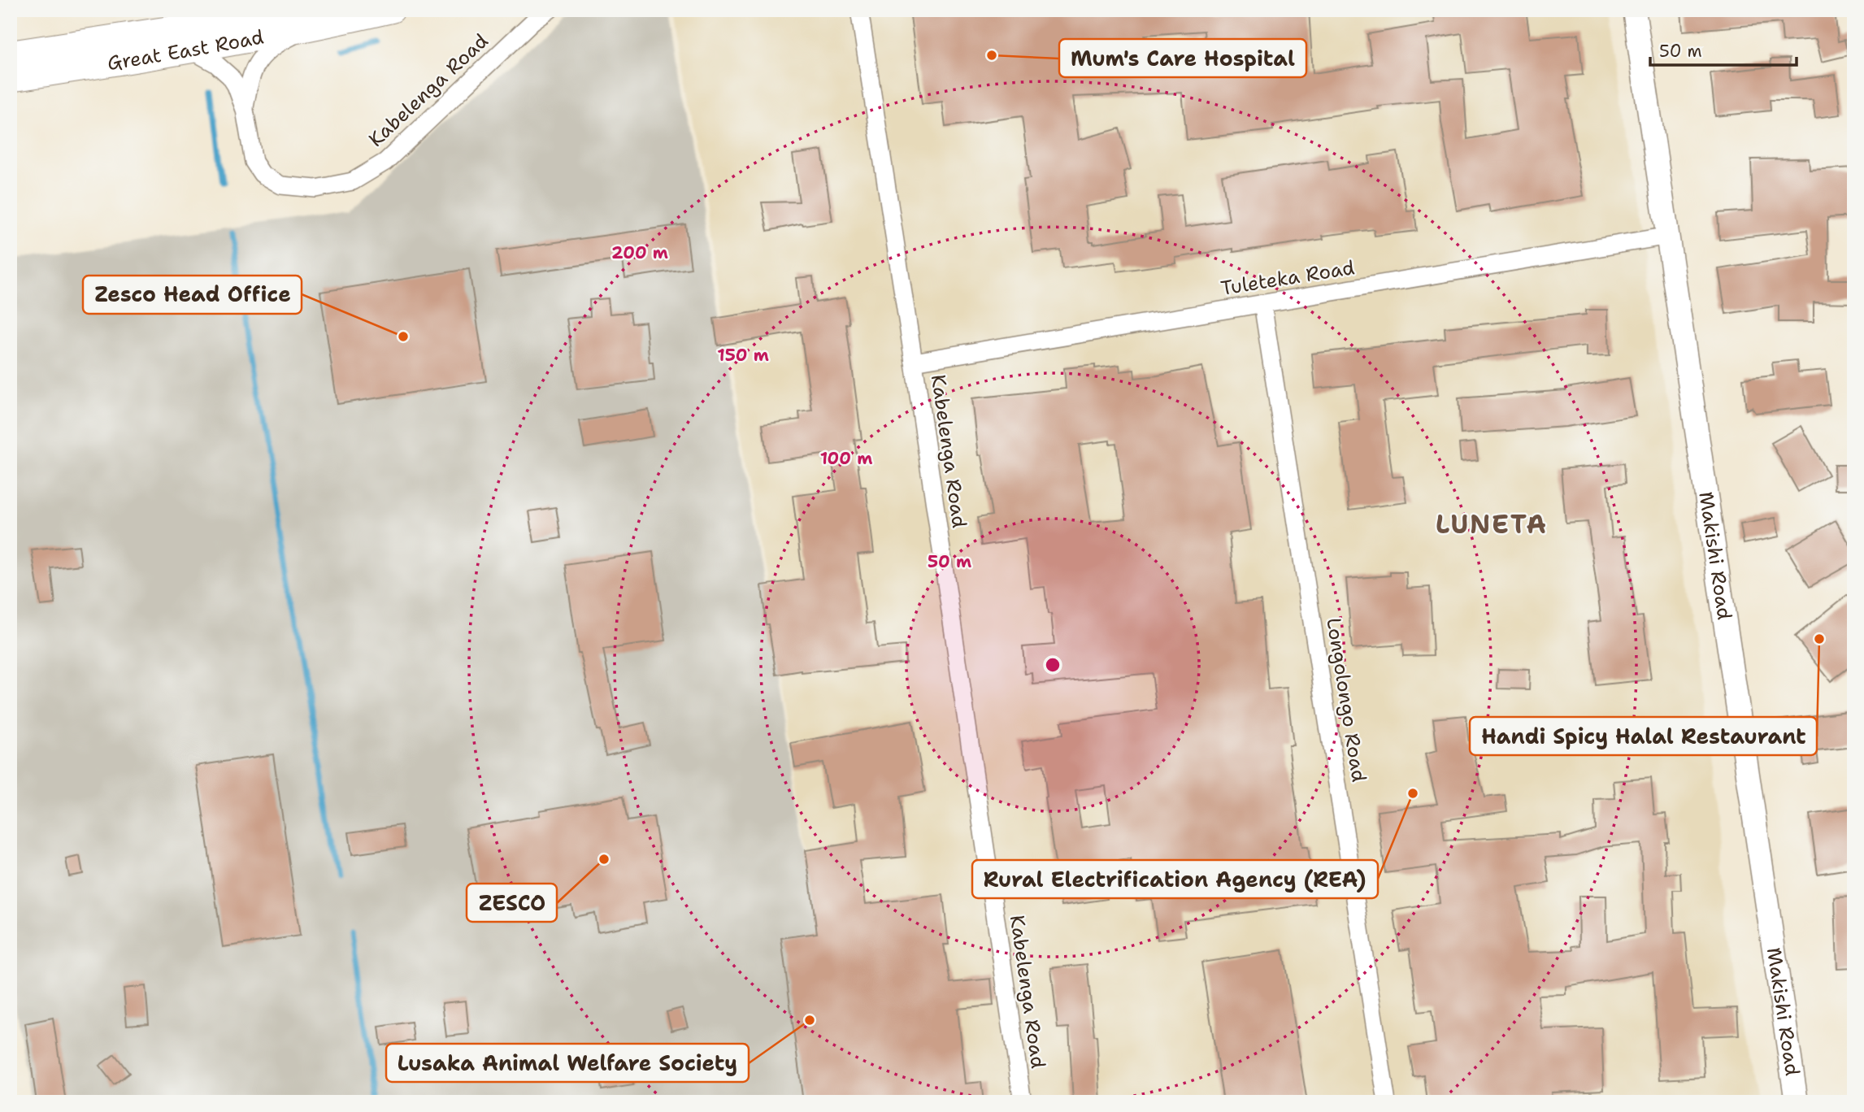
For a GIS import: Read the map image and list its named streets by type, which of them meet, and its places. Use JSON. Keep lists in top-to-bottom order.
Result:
{
  "streets": {
    "main road": ["Great East Road", "Makishi Road"],
    "street": ["Kabelenga Road", "Tuleteka Road", "Longolongo Road"]
  },
  "crossings": [
    ["Great East Road", "Kabelenga Road"],
    ["Kabelenga Road", "Tuleteka Road"],
    ["Tuleteka Road", "Makishi Road"],
    ["Tuleteka Road", "Longolongo Road"]
  ],
  "districts": ["LUNETA"],
  "places": [
    "Mum's Care Hospital",
    "Zesco Head Office",
    "Handi Spicy Halal Restaurant",
    "Rural Electrification Agency (REA)",
    "ZESCO",
    "Lusaka Animal Welfare Society"
  ],
  "scale_bar": "50 m",
  "rings": [
    "200 m",
    "150 m",
    "100 m",
    "50 m"
  ]
}
